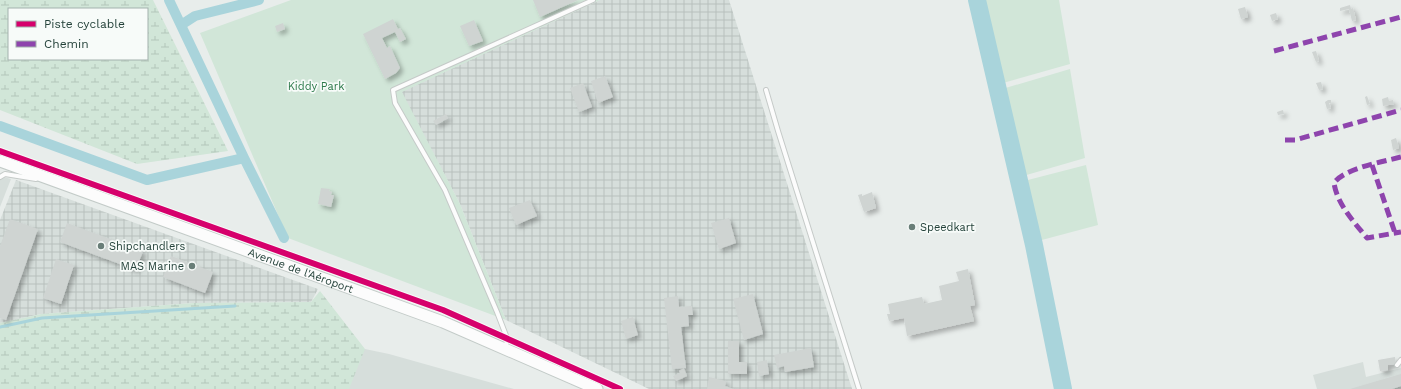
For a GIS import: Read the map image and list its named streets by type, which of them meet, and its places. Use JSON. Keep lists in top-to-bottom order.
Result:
{
  "streets": {
    "main road": ["Avenue de l'Aéroport"]
  },
  "parks": ["Kiddy Park"],
  "places": ["Speedkart", "Shipchandlers", "MAS Marine"],
  "legend": ["Piste cyclable", "Chemin"]
}
